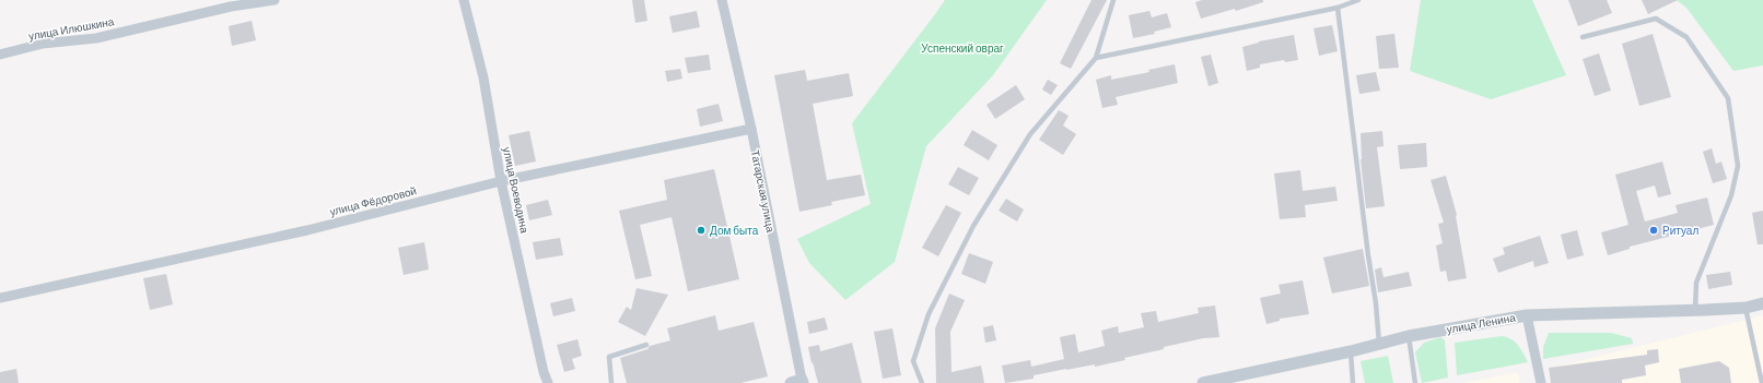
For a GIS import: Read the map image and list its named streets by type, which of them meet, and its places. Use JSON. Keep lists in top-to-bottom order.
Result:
{
  "streets": {
    "street": [
      "улица Илюшкина",
      "улица Воеводина",
      "Татарская улица",
      "улица Фёдоровой",
      "улица Ленина"
    ]
  },
  "crossings": [
    ["улица Воеводина", "улица Фёдоровой"],
    ["Татарская улица", "улица Фёдоровой"]
  ],
  "parks": ["Успенский овраг"],
  "places": ["Дом быта", "Ритуал"]
}
